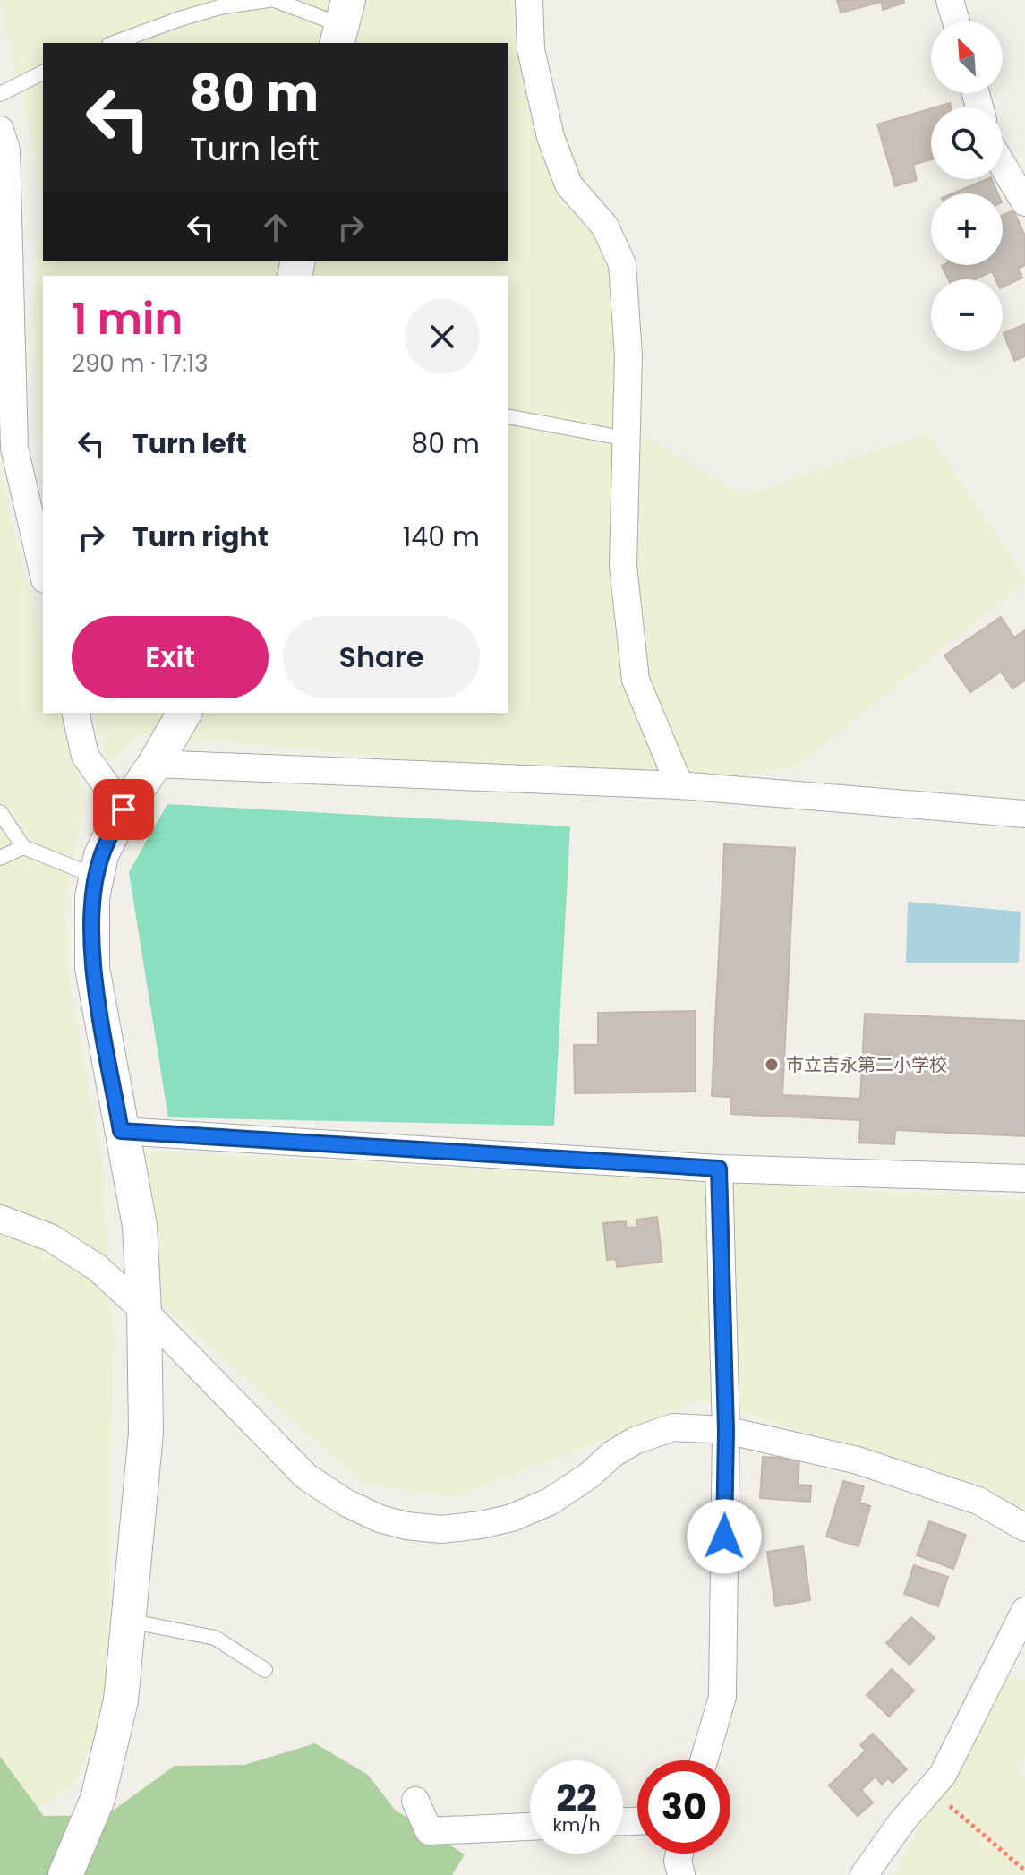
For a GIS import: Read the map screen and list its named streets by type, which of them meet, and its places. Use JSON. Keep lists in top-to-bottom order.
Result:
{
  "places": ["市立吉永第二小学校"],
  "north": "top left",
  "page": {
    "map_buttons": ["+", "−"],
    "turn": ["80 m", "Turn left"],
    "heading": ["1 min", "290 m · 17:13"],
    "list": [
      {
        "name": "Turn left",
        "value": "80 m"
      },
      {
        "name": "Turn right",
        "value": "140 m"
      }
    ],
    "buttons": ["Exit", "Share"],
    "speed": "22 km/h",
    "limit": "30"
  }
}
